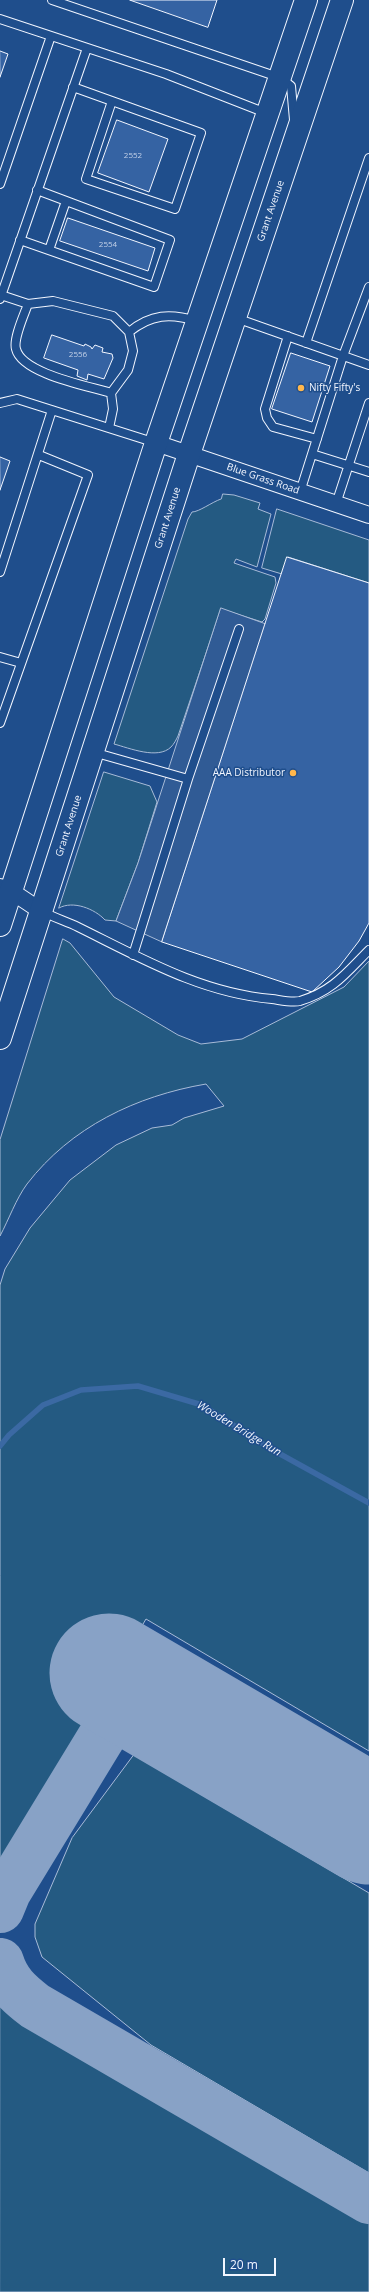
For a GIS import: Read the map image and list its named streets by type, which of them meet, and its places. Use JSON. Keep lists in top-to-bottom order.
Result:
{
  "streets": {
    "main road": ["Grant Avenue"],
    "street": ["Blue Grass Road"]
  },
  "crossings": [
    ["Grant Avenue", "Blue Grass Road"]
  ],
  "water": ["Wooden Bridge Run"],
  "places": ["Nifty Fifty's", "AAA Distributor"],
  "house_numbers": ["2552", "2554", "2556"],
  "scale_bar": "20 m"
}
